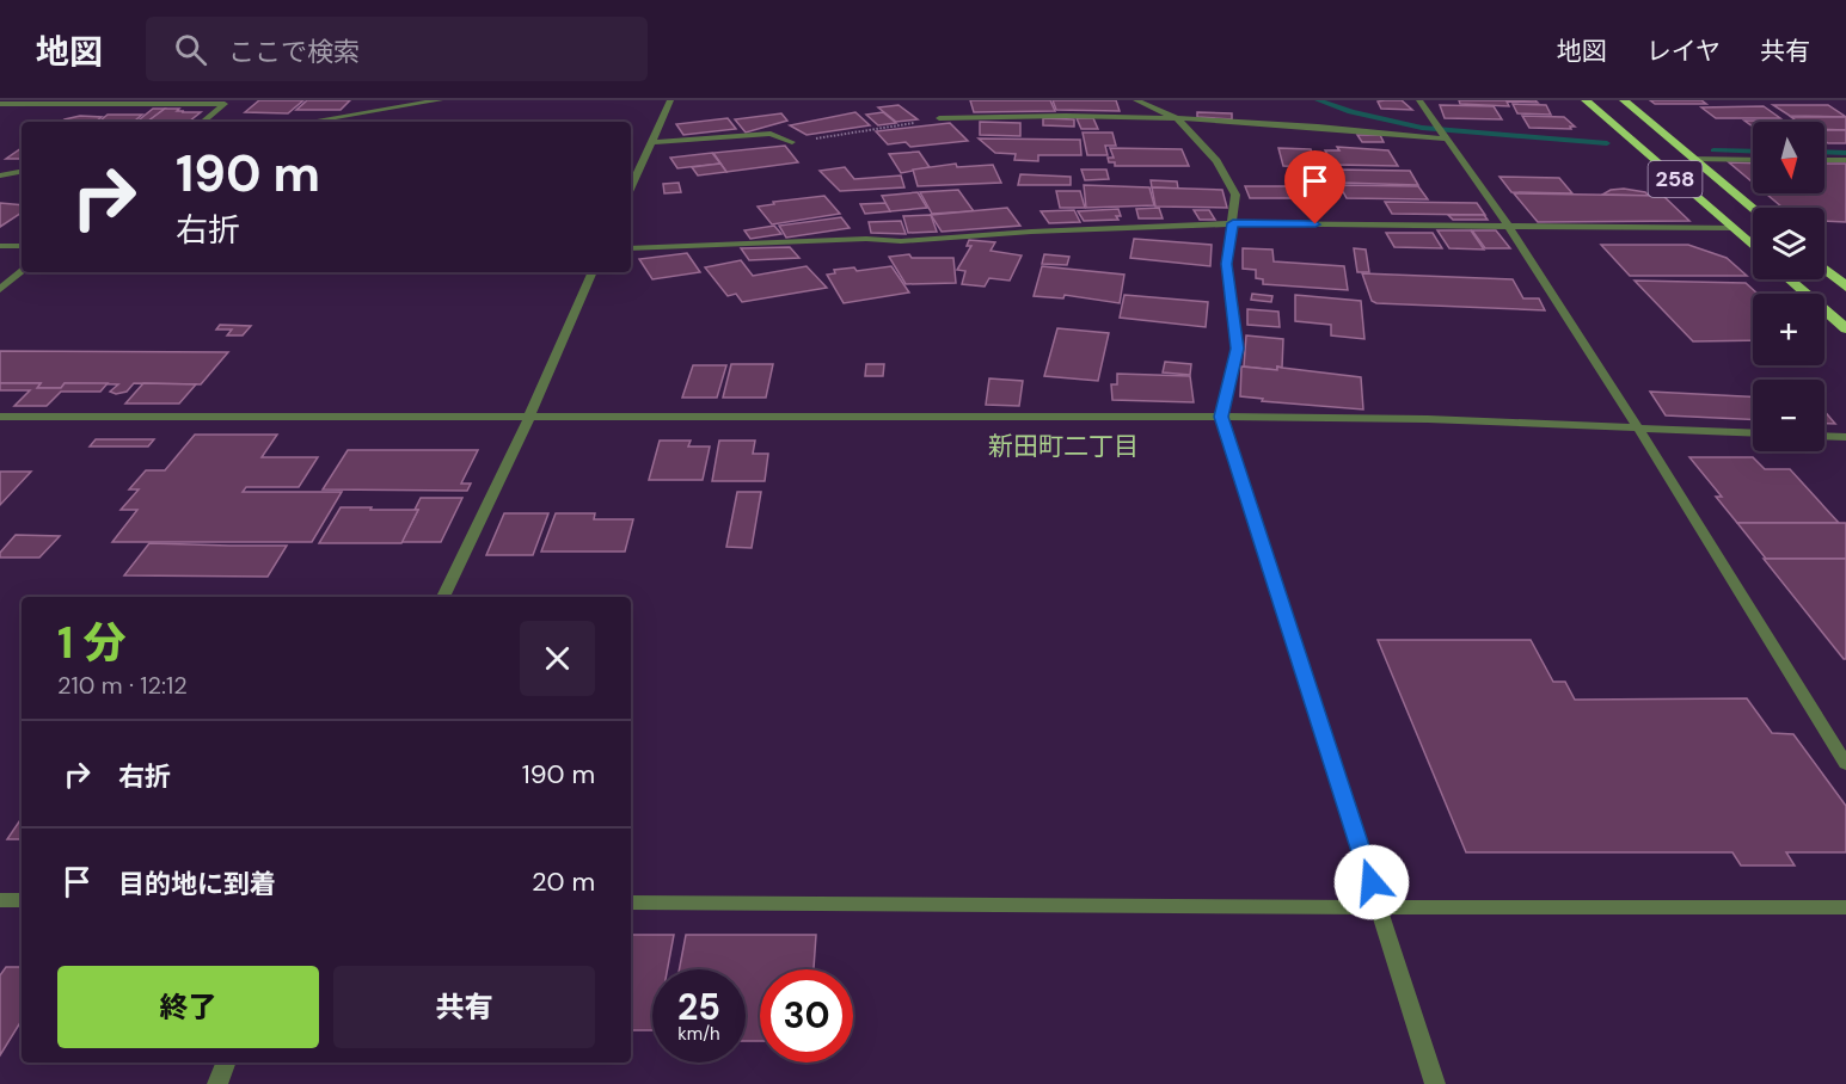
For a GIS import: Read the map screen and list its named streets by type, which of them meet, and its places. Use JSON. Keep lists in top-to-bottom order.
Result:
{
  "streets": {
    "highway": ["258"]
  },
  "districts": ["新田町二丁目"],
  "north": "bottom",
  "page": {
    "header": "地図",
    "search": "ここで検索",
    "nav": ["地図", "レイヤ", "共有"],
    "map_buttons": ["+", "−"],
    "turn": ["190 m", "右折"],
    "heading": ["1 分", "210 m · 12:12"],
    "list": [
      {
        "name": "右折",
        "value": "190 m"
      },
      {
        "name": "目的地に到着",
        "value": "20 m"
      }
    ],
    "buttons": ["終了", "共有"],
    "speed": "25 km/h",
    "limit": "30"
  }
}
